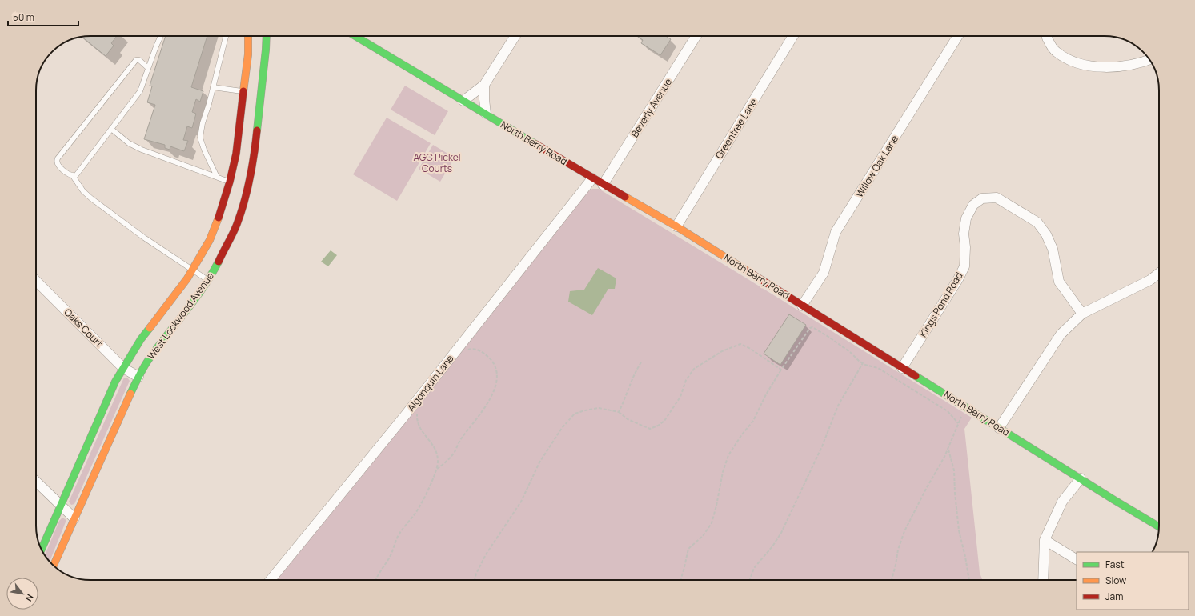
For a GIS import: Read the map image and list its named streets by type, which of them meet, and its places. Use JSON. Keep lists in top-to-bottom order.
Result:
{
  "streets": {
    "main road": ["North Berry Road", "West Lockwood Avenue"],
    "street": [
      "Beverly Avenue",
      "Greentree Lane",
      "Willow Oak Lane",
      "Kings Pond Road",
      "Oaks Court",
      "Algonquin Lane"
    ]
  },
  "crossings": [
    ["Beverly Avenue", "North Berry Road"],
    ["Greentree Lane", "North Berry Road"],
    ["North Berry Road", "Willow Oak Lane"],
    ["North Berry Road", "Kings Pond Road"],
    ["North Berry Road", "Algonquin Lane"],
    ["West Lockwood Avenue", "Oaks Court"]
  ],
  "parks": ["AGC Pickel Courts"],
  "legend": ["Fast", "Slow", "Jam"],
  "scale_bar": "50 m",
  "north": "bottom right"
}
